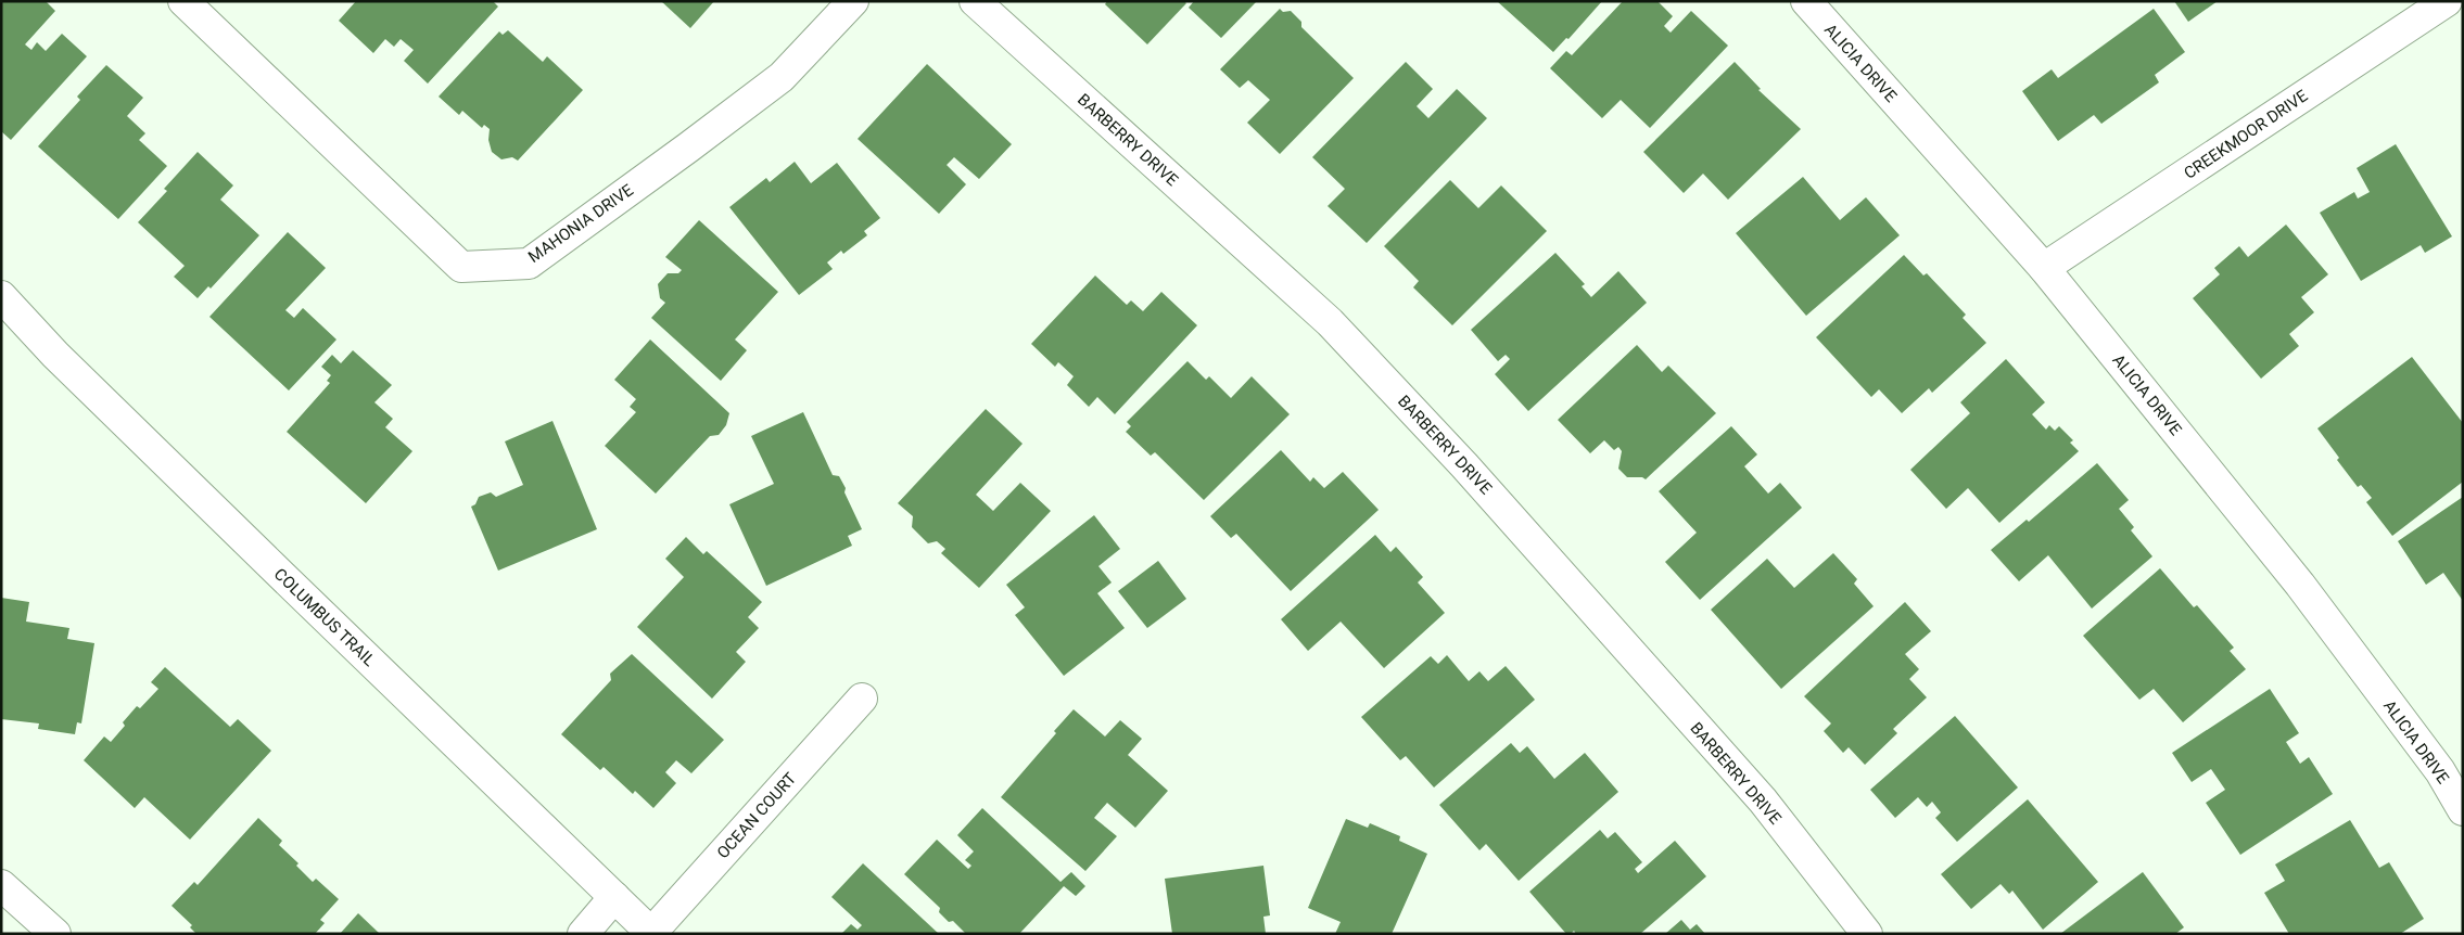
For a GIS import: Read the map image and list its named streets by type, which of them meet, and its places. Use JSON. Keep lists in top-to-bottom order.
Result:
{
  "streets": {
    "street": [
      "ALICIA DRIVE",
      "CREEKMOOR DRIVE",
      "BARBERRY DRIVE",
      "MAHONIA DRIVE",
      "COLUMBUS TRAIL",
      "OCEAN COURT"
    ]
  },
  "crossings": [
    ["ALICIA DRIVE", "CREEKMOOR DRIVE"],
    ["COLUMBUS TRAIL", "OCEAN COURT"]
  ]
}
